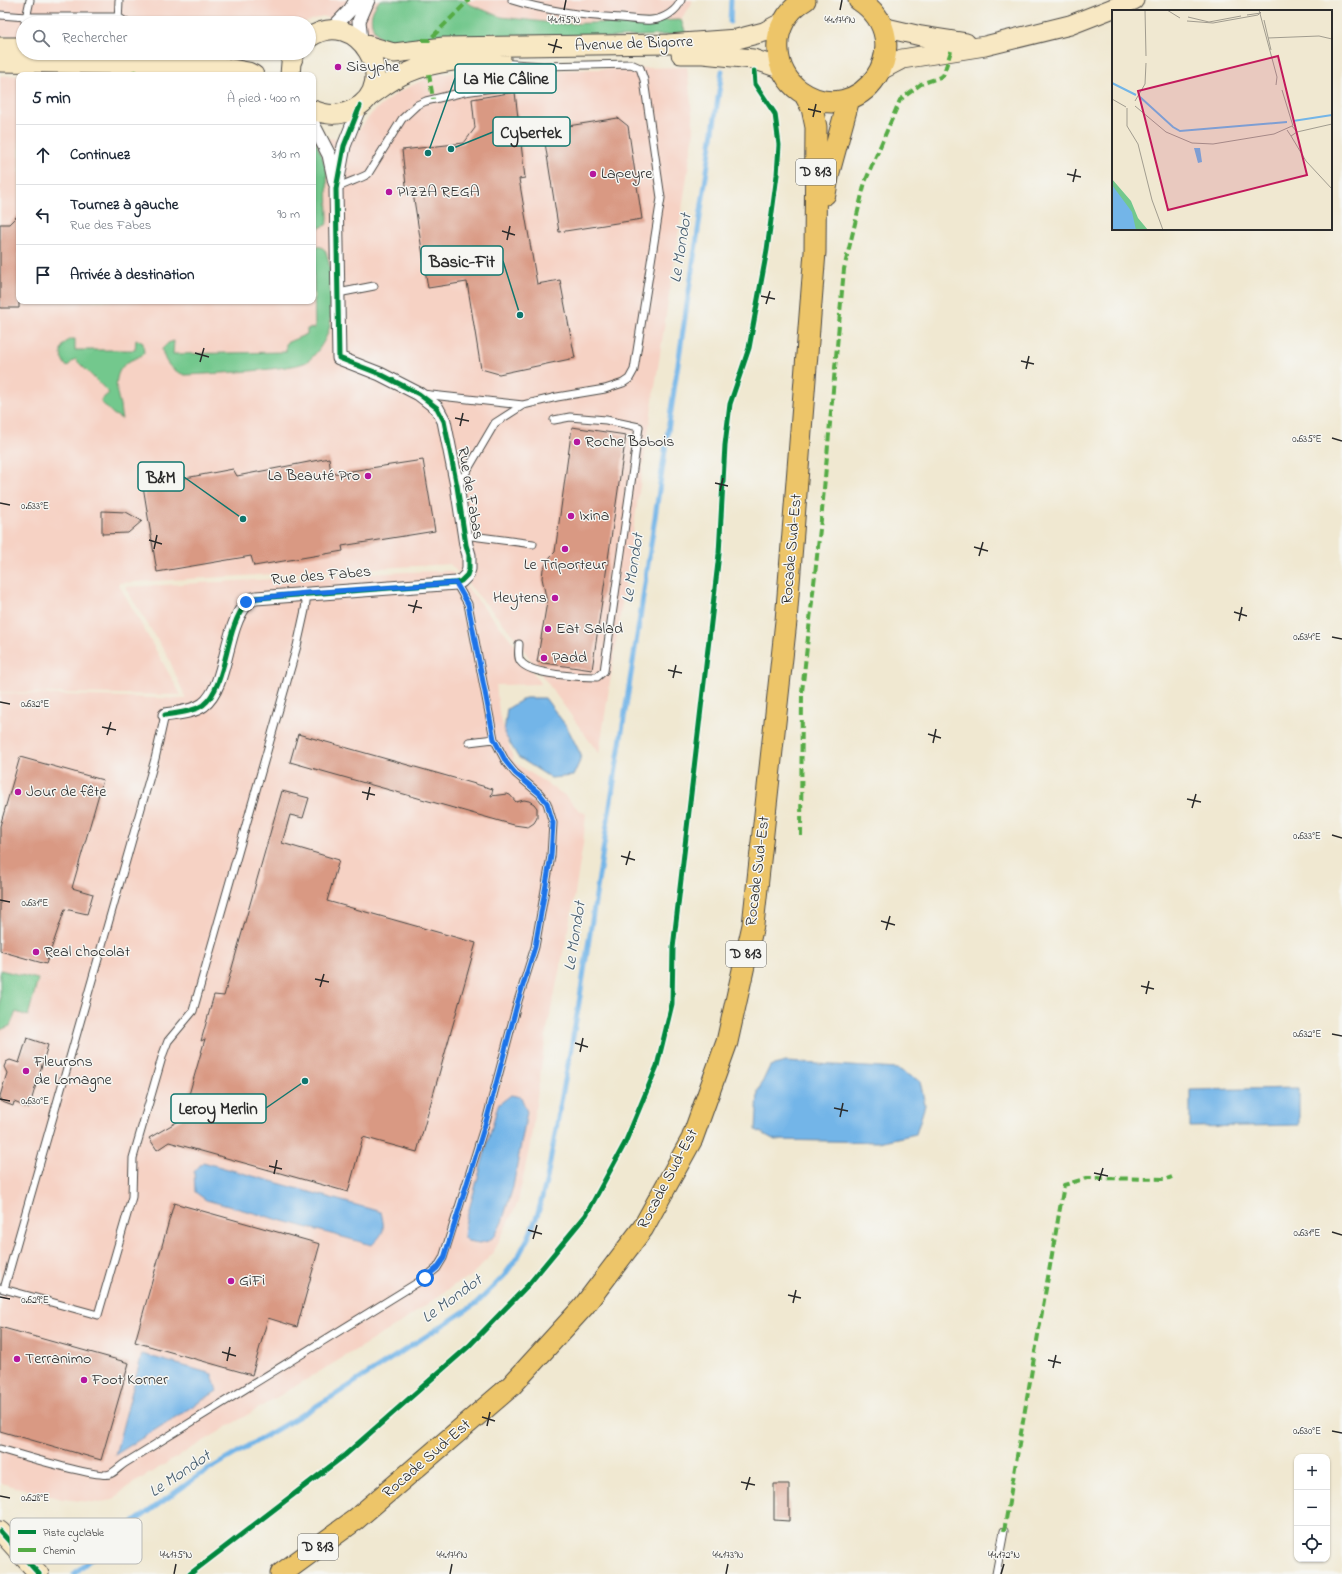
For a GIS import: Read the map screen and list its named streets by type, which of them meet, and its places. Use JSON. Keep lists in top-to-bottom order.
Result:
{
  "streets": {
    "main road": ["Avenue de Bigorre", "D 813", "Rocade Sud-Est"],
    "street": ["Rue de Fabas", "Rue des Fabes"]
  },
  "crossings": [
    ["Avenue de Bigorre", "Rue de Fabas"],
    ["Rue de Fabas", "Rue des Fabes"]
  ],
  "water": ["Le Mondot"],
  "places": [
    "Sisyphe",
    "Cybertek",
    "La Mie Câline",
    "Lapeyre",
    "PIZZA REGA",
    "Basic-Fit",
    "Roche Bobois",
    "La Beauté Pro",
    "Ixina",
    "B&M",
    "Le Triporteur",
    "Heytens",
    "Eat Salad",
    "Padd",
    "Jour de fête",
    "Real chocolat",
    "Fleurons de Lomagne",
    "Leroy Merlin",
    "GiFi",
    "Terranimo",
    "Foot Korner"
  ],
  "legend": ["Piste cyclable", "Chemin"],
  "page": {
    "search": "Rechercher",
    "heading": ["5 min", "À pied · 400 m"],
    "list": [
      ["Continuez", "310 m"],
      ["Tournez à gauche", "Rue des Fabes", "90 m"],
      "Arrivée à destination"
    ],
    "map_buttons": ["+", "−"]
  },
  "coordinates": [
    "44.175°N",
    "44.174°N",
    "0.635°E",
    "0.633°E",
    "0.634°E",
    "0.632°E",
    "0.631°E",
    "0.630°E",
    "0.629°E",
    "0.628°E",
    "44.173°N",
    "44.172°N"
  ]
}
